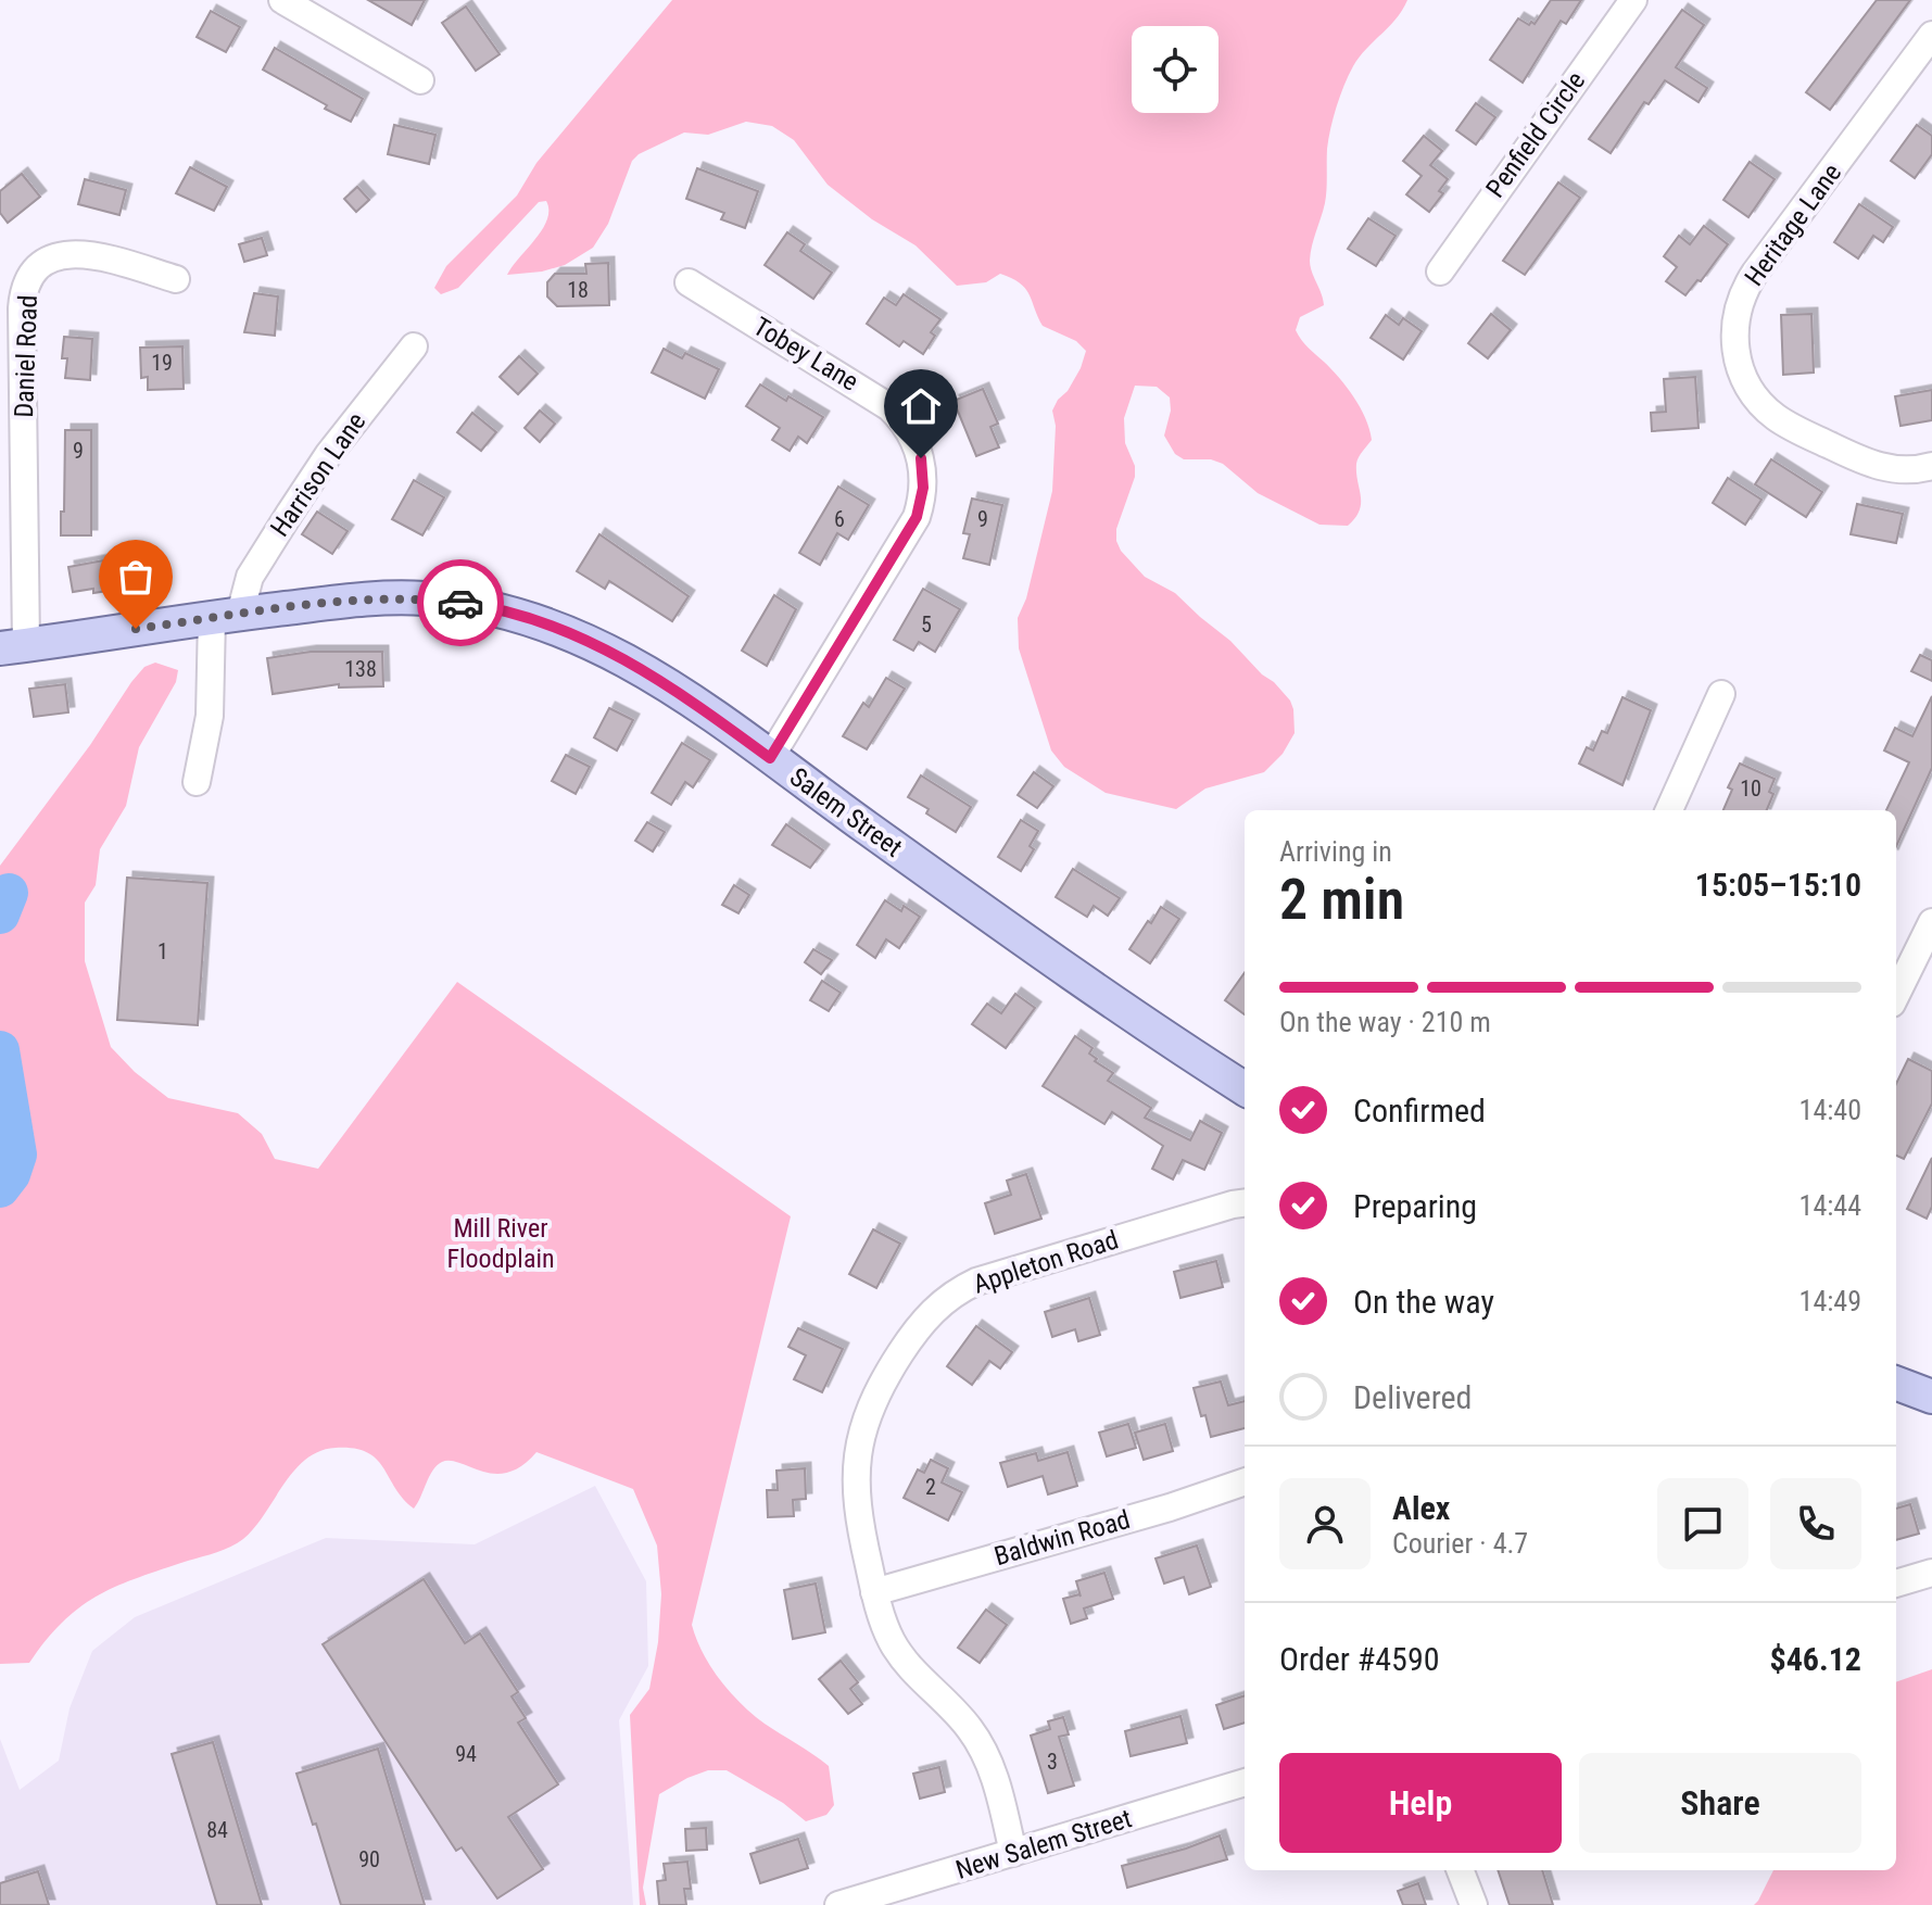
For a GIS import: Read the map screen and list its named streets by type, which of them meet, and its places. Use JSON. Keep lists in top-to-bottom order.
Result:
{
  "streets": {
    "main road": ["Salem Street"],
    "street": [
      "Penfield Circle",
      "Heritage Lane",
      "Tobey Lane",
      "Daniel Road",
      "Harrison Lane",
      "Appleton Road",
      "Baldwin Road",
      "New Salem Street"
    ]
  },
  "crossings": [
    ["Tobey Lane", "Salem Street"],
    ["Daniel Road", "Salem Street"],
    ["Harrison Lane", "Salem Street"],
    ["Appleton Road", "Baldwin Road"],
    ["Appleton Road", "New Salem Street"]
  ],
  "parks": ["Mill River Floodplain"],
  "house_numbers": [
    "18",
    "19",
    "9",
    "6",
    "9",
    "5",
    "138",
    "10",
    "1",
    "2",
    "94",
    "3",
    "84",
    "90"
  ],
  "page": {
    "heading": ["2 min", "Arriving in", "15:05–15:10"],
    "panel": [
      "Alex",
      "Courier · 4.7",
      "Order #4590",
      "$46.12"
    ],
    "bar": "On the way · 210 m",
    "list": [
      ["Confirmed", "14:40"],
      ["Preparing", "14:44"],
      ["On the way", "14:49"],
      "Delivered"
    ],
    "buttons": ["Help", "Share"]
  }
}
